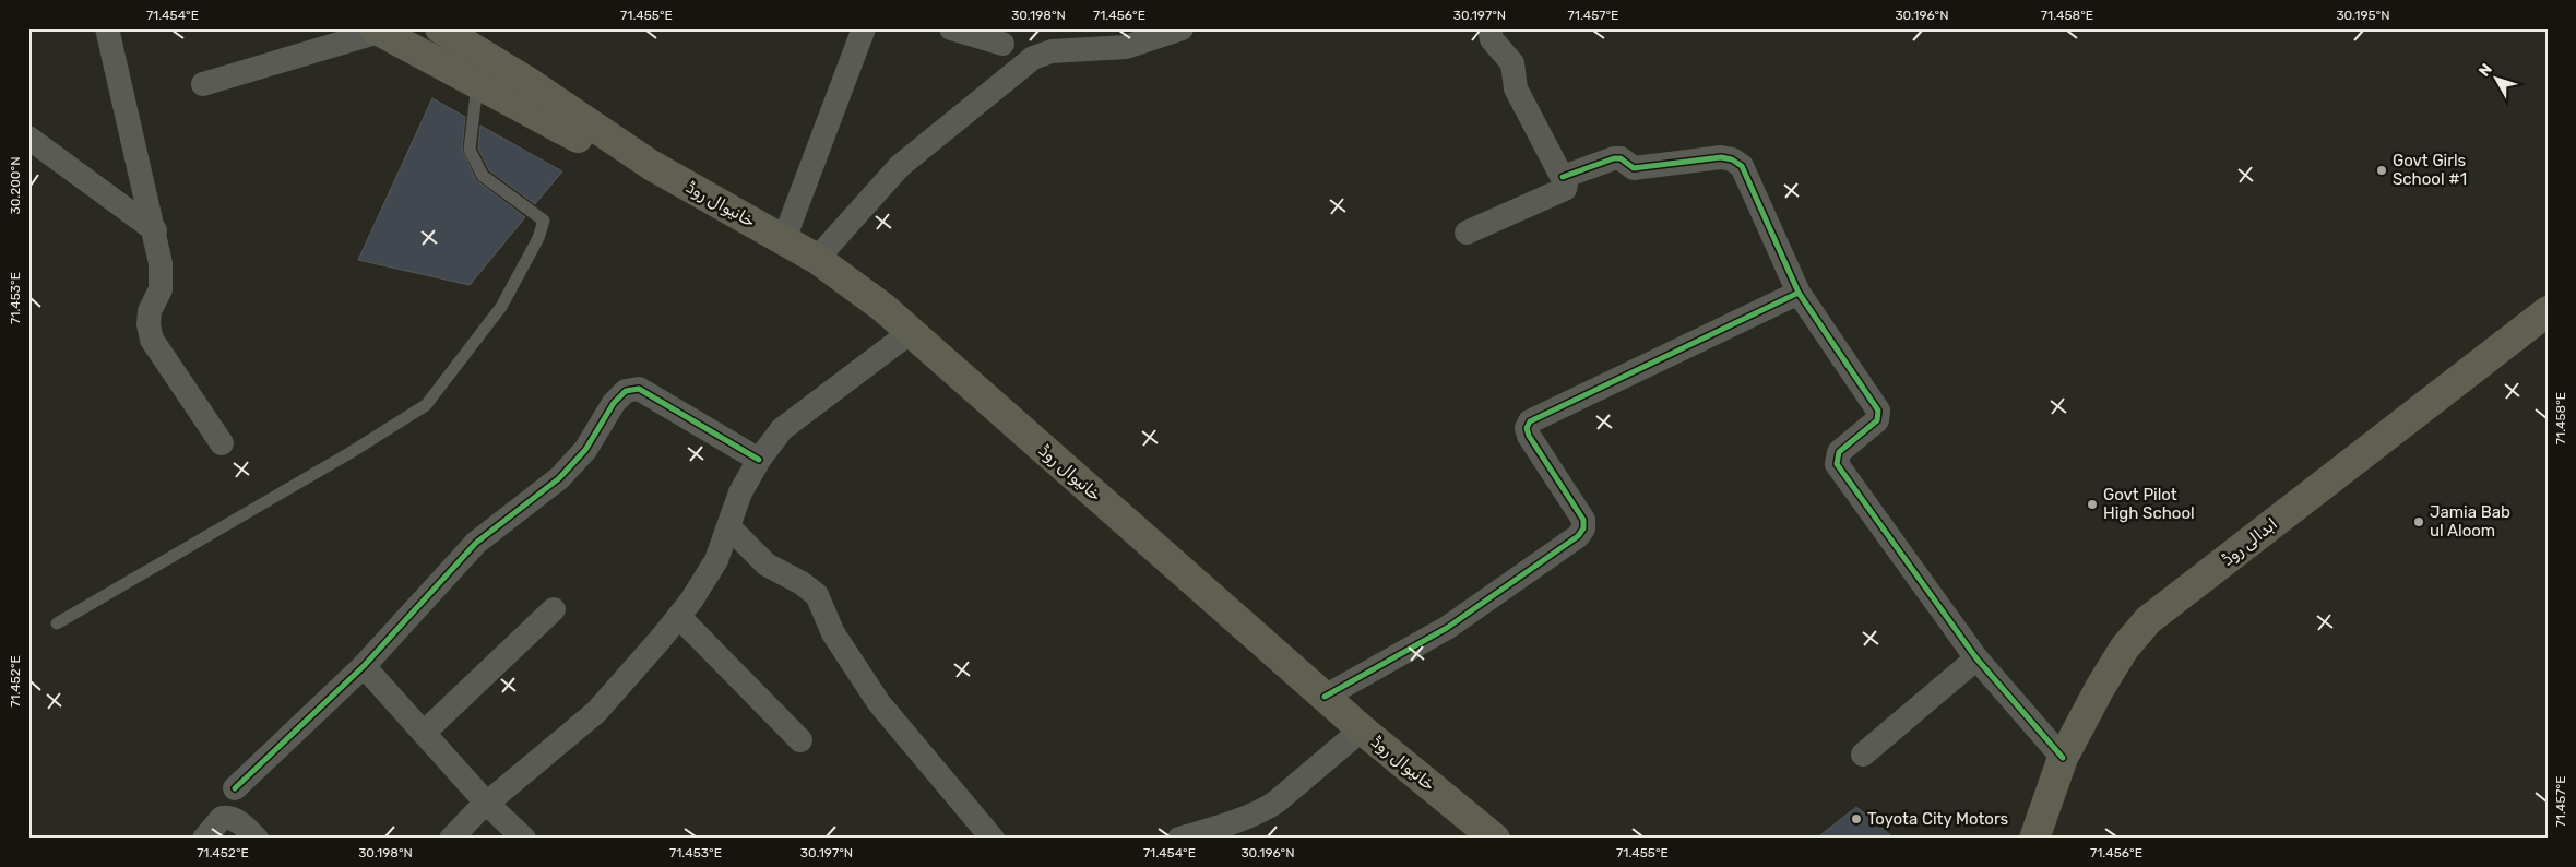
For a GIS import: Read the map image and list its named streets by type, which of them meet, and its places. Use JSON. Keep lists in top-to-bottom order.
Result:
{
  "streets": {
    "main road": ["خانیوال روڈ", "ابدالی روڈ"]
  },
  "places": [
    "Govt Girls School #1",
    "Govt Pilot High School",
    "Jamia Bab ul Aloom",
    "Toyota City Motors"
  ],
  "north": "top left",
  "coordinates": [
    "71.454°E",
    "71.455°E",
    "30.198°N",
    "71.456°E",
    "30.197°N",
    "71.457°E",
    "30.196°N",
    "71.458°E",
    "30.195°N",
    "30.200°N",
    "71.453°E",
    "71.452°E"
  ]
}
